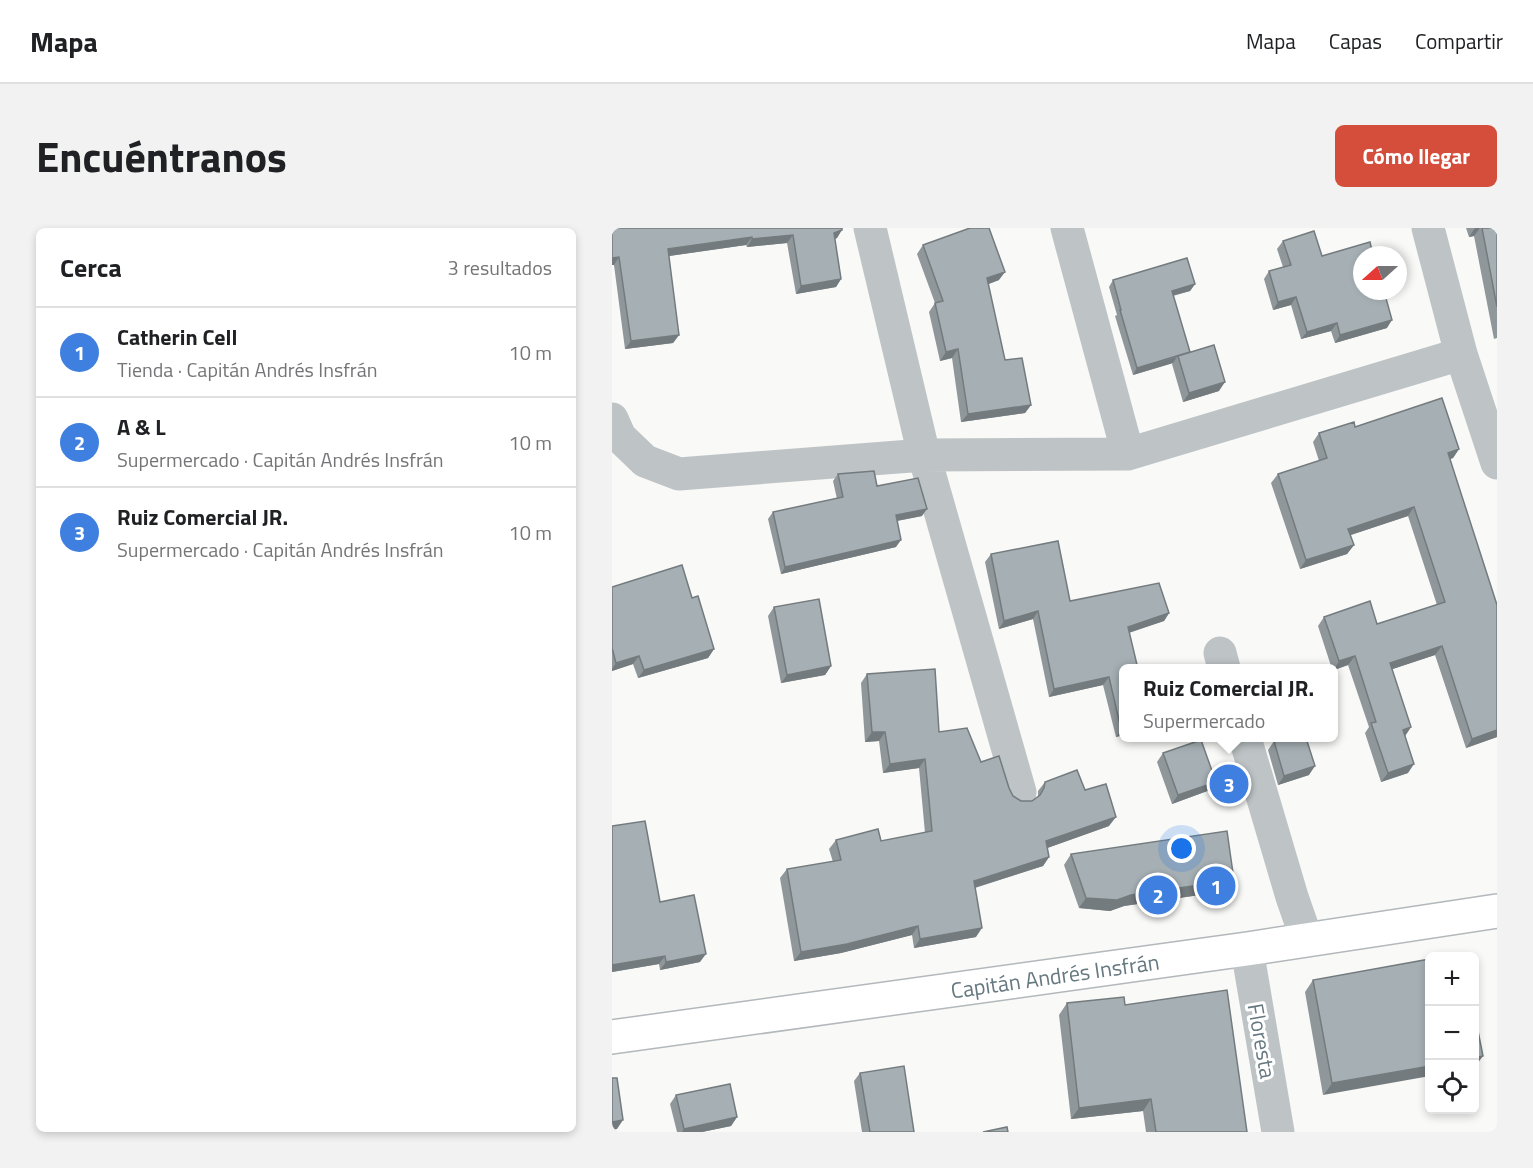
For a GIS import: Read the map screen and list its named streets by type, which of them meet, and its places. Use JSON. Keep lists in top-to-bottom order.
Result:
{
  "streets": {
    "main road": ["Capitán Andrés Insfrán"],
    "street": ["Floresta"]
  },
  "crossings": [
    ["Capitán Andrés Insfrán", "Floresta"]
  ],
  "north": "left",
  "page": {
    "header": "Mapa",
    "nav": ["Mapa", "Capas", "Compartir"],
    "title": "Encuéntranos",
    "buttons": "Cómo llegar",
    "heading": ["Cerca", "3 resultados"],
    "list": [
      {
        "mark": "1",
        "name": "Catherin Cell",
        "note": "Tienda · Capitán Andrés Insfrán",
        "value": "10 m"
      },
      {
        "mark": "2",
        "name": "A & L",
        "note": "Supermercado · Capitán Andrés Insfrán",
        "value": "10 m"
      },
      {
        "mark": "3",
        "name": "Ruiz Comercial JR.",
        "note": "Supermercado · Capitán Andrés Insfrán",
        "value": "10 m"
      }
    ],
    "popup": ["Ruiz Comercial JR.", "Supermercado"],
    "pins": ["3", "1", "2"],
    "map_buttons": ["+", "−"]
  }
}
